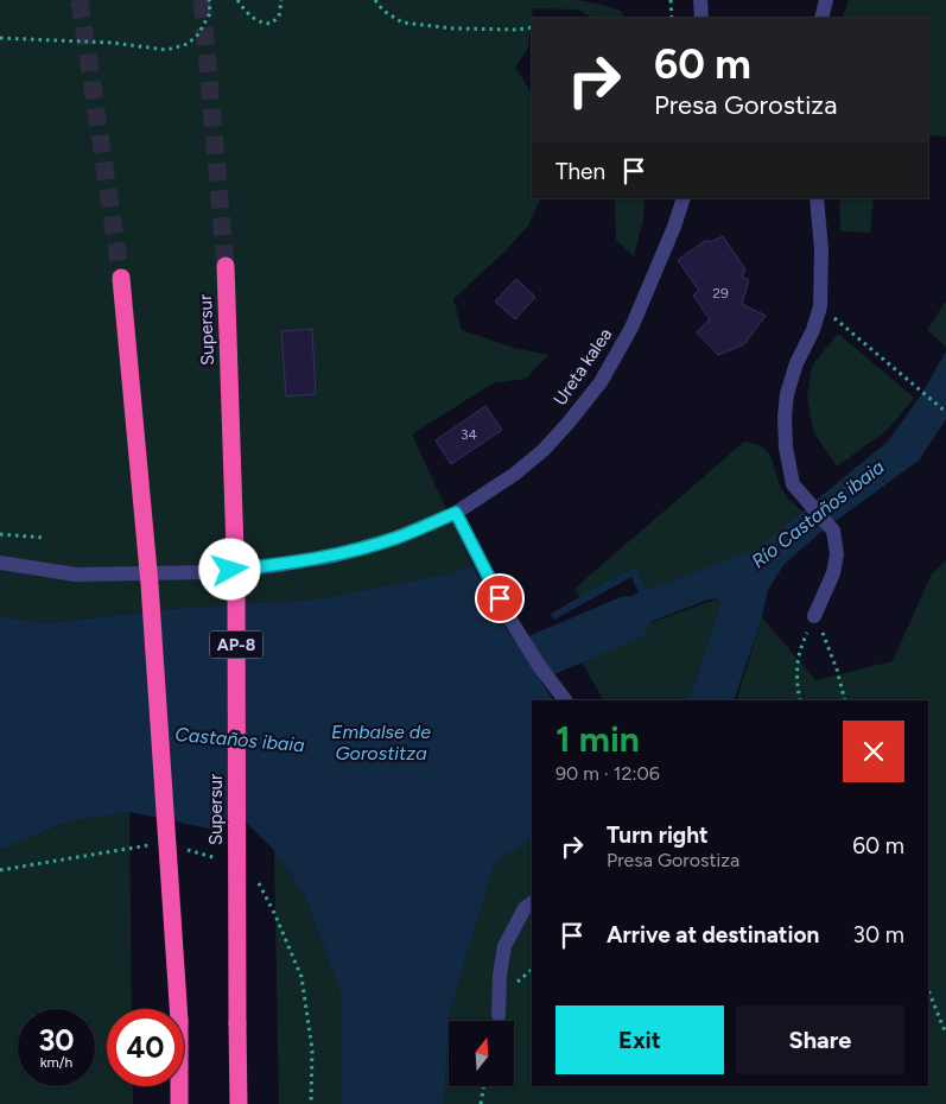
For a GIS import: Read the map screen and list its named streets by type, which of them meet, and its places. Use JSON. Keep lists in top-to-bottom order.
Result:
{
  "streets": {
    "highway": ["Supersur", "AP-8"],
    "street": ["Ureta kalea"]
  },
  "water": ["Río Castaños ibaia", "Embalse de Gorostitza", "Castaños ibaia"],
  "house_numbers": ["29", "34"],
  "north": "top",
  "page": {
    "turn": ["60 m", "Presa Gorostiza"],
    "then": "Then",
    "heading": ["1 min", "90 m · 12:06"],
    "list": [
      {
        "name": "Turn right",
        "note": "Presa Gorostiza",
        "value": "60 m"
      },
      {
        "name": "Arrive at destination",
        "value": "30 m"
      }
    ],
    "buttons": ["Exit", "Share"],
    "speed": "30 km/h",
    "limit": "40"
  }
}
